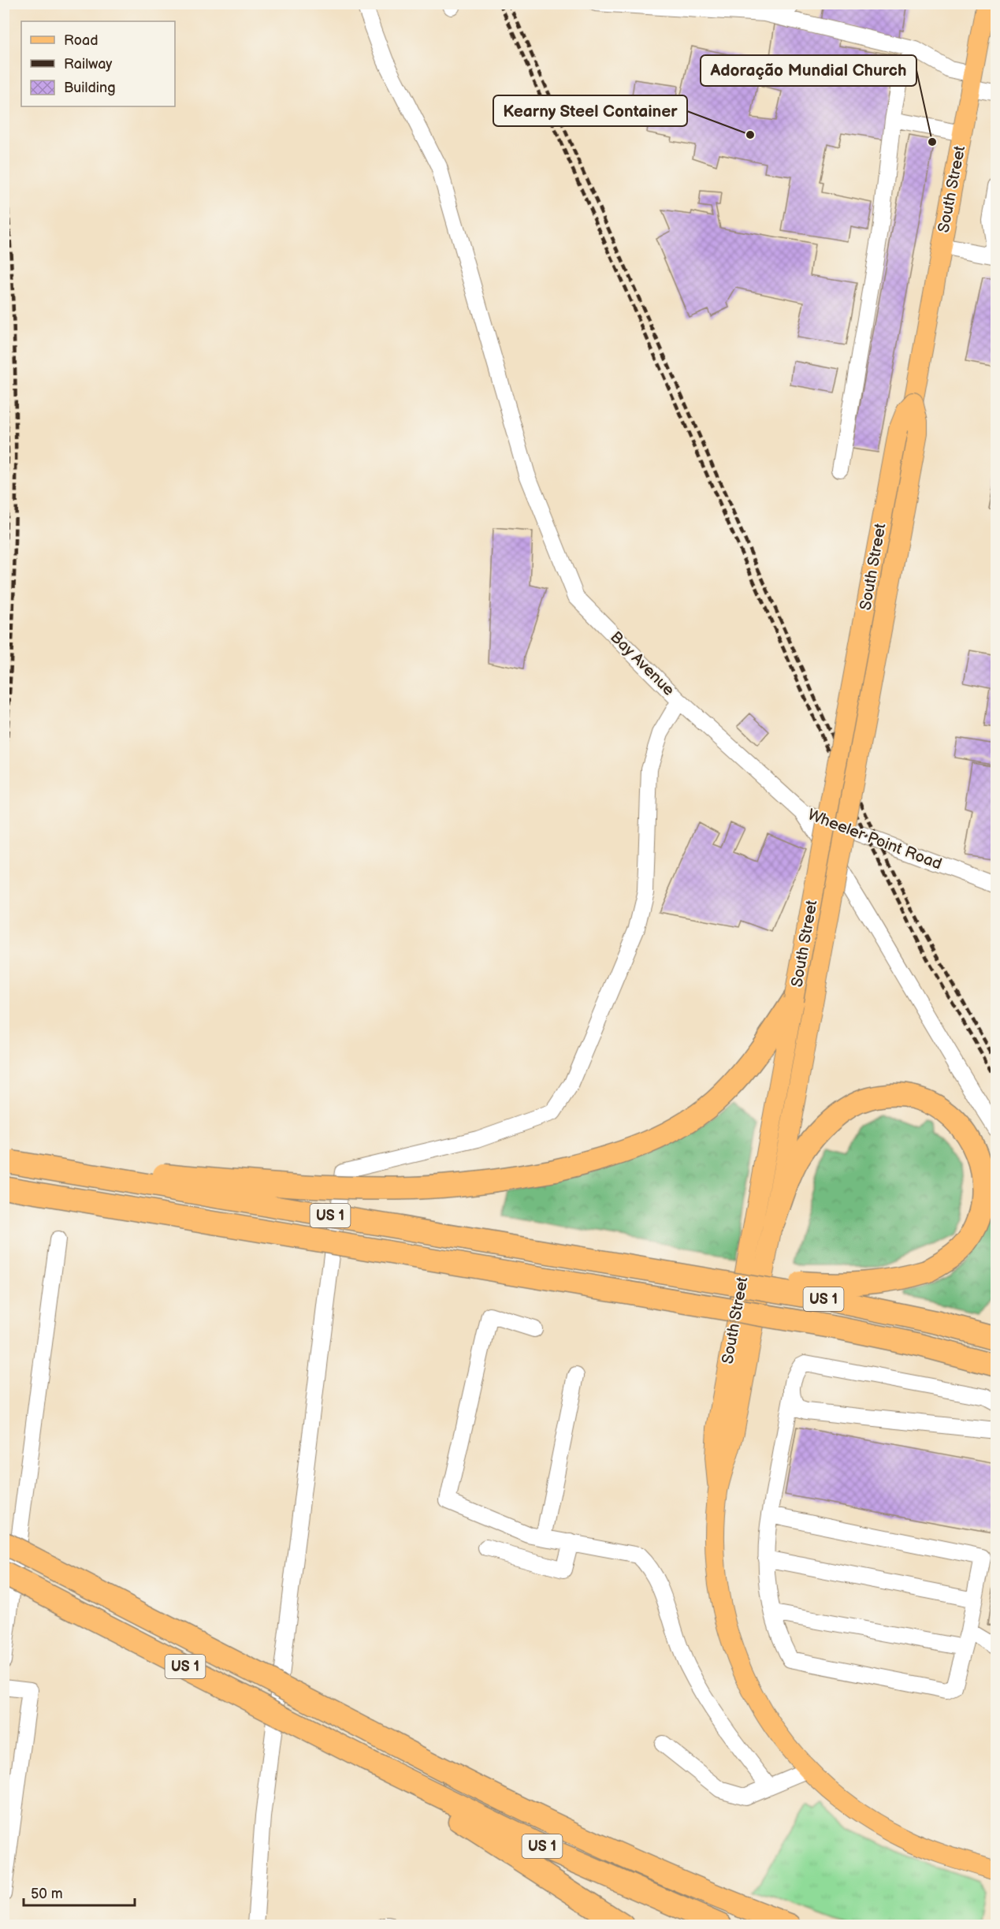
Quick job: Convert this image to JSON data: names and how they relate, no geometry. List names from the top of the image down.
{
  "streets": {
    "highway": ["US 1"],
    "main road": ["South Street"],
    "street": ["Bay Avenue", "Wheeler Point Road"]
  },
  "crossings": [
    ["Bay Avenue", "Wheeler Point Road"]
  ],
  "places": ["Kearny Steel Container", "Adoração Mundial Church"],
  "legend": ["Road", "Railway", "Building"],
  "scale_bar": "50 m"
}
